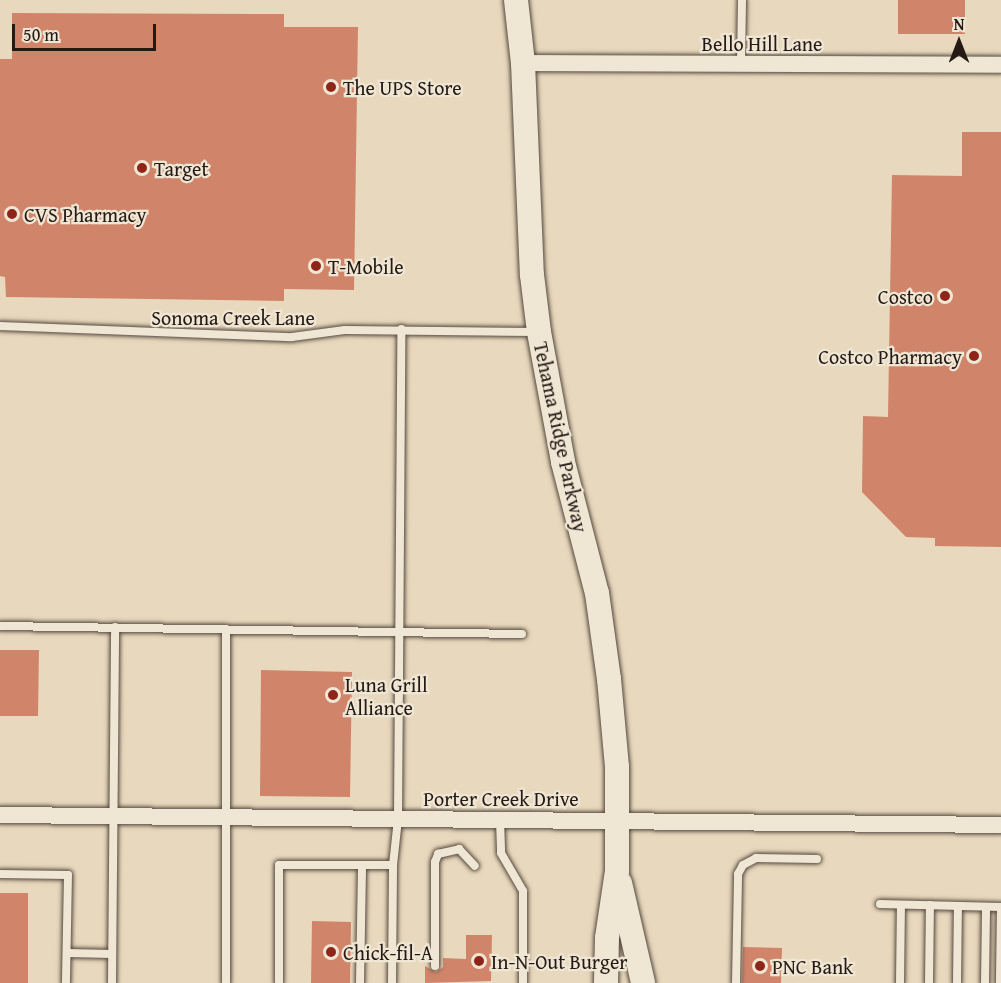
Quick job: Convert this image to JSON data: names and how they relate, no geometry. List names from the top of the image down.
{
  "streets": {
    "street": ["Bello Hill Lane", "Tehama Ridge Parkway", "Porter Creek Drive"],
    "lane": ["Sonoma Creek Lane"]
  },
  "crossings": [
    ["Bello Hill Lane", "Tehama Ridge Parkway"],
    ["Sonoma Creek Lane", "Tehama Ridge Parkway"],
    ["Tehama Ridge Parkway", "Porter Creek Drive"]
  ],
  "places": [
    "The UPS Store",
    "Target",
    "CVS Pharmacy",
    "T-Mobile",
    "Costco",
    "Costco Pharmacy",
    "Luna Grill Alliance",
    "Chick-fil-A",
    "In-N-Out Burger",
    "PNC Bank"
  ],
  "scale_bar": "50 m",
  "north": "top"
}
